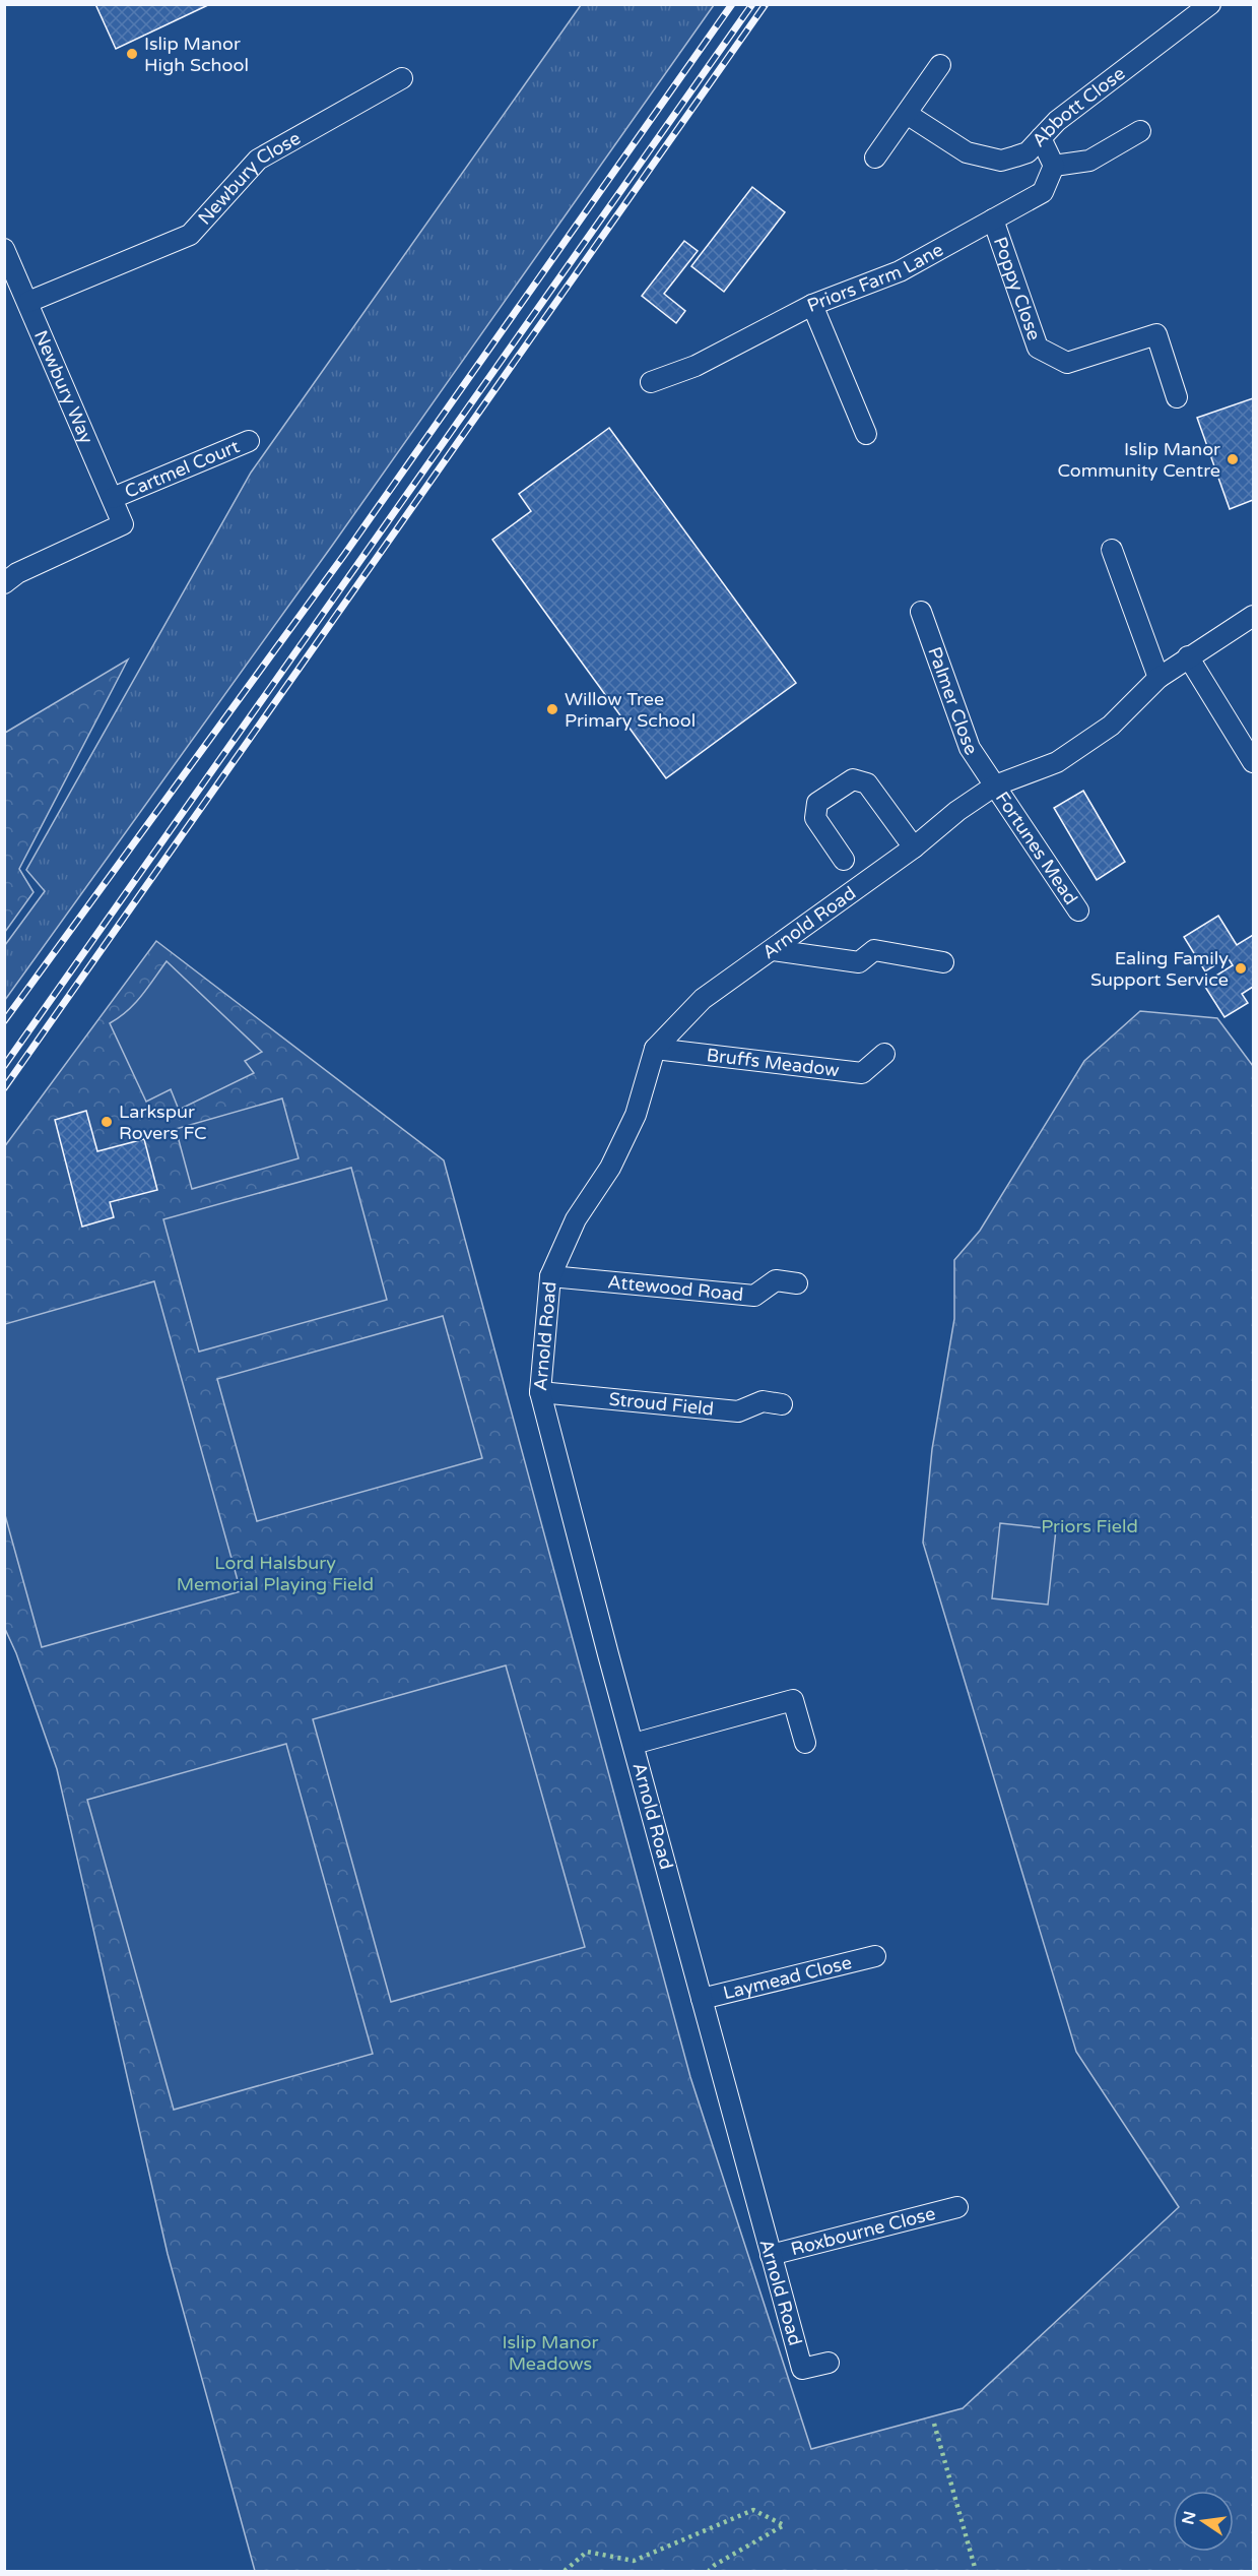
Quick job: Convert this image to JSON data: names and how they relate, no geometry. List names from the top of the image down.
{
  "streets": {
    "street": [
      "Abbott Close",
      "Newbury Close",
      "Priors Farm Lane",
      "Poppy Close",
      "Newbury Way",
      "Cartmel Court",
      "Palmer Close",
      "Fortunes Mead",
      "Arnold Road",
      "Bruffs Meadow",
      "Attewood Road",
      "Stroud Field",
      "Laymead Close",
      "Roxbourne Close"
    ]
  },
  "crossings": [
    ["Newbury Close", "Newbury Way"],
    ["Priors Farm Lane", "Poppy Close"],
    ["Newbury Way", "Cartmel Court"],
    ["Palmer Close", "Fortunes Mead"],
    ["Palmer Close", "Arnold Road"],
    ["Fortunes Mead", "Arnold Road"],
    ["Arnold Road", "Bruffs Meadow"],
    ["Arnold Road", "Attewood Road"],
    ["Arnold Road", "Stroud Field"],
    ["Arnold Road", "Laymead Close"],
    ["Arnold Road", "Roxbourne Close"]
  ],
  "parks": ["Priors Field", "Lord Halsbury Memorial Playing Field", "Islip Manor Meadows"],
  "places": [
    "Islip Manor High School",
    "Islip Manor Community Centre",
    "Willow Tree Primary School",
    "Ealing Family Support Service",
    "Larkspur Rovers FC"
  ],
  "north": "left"
}
